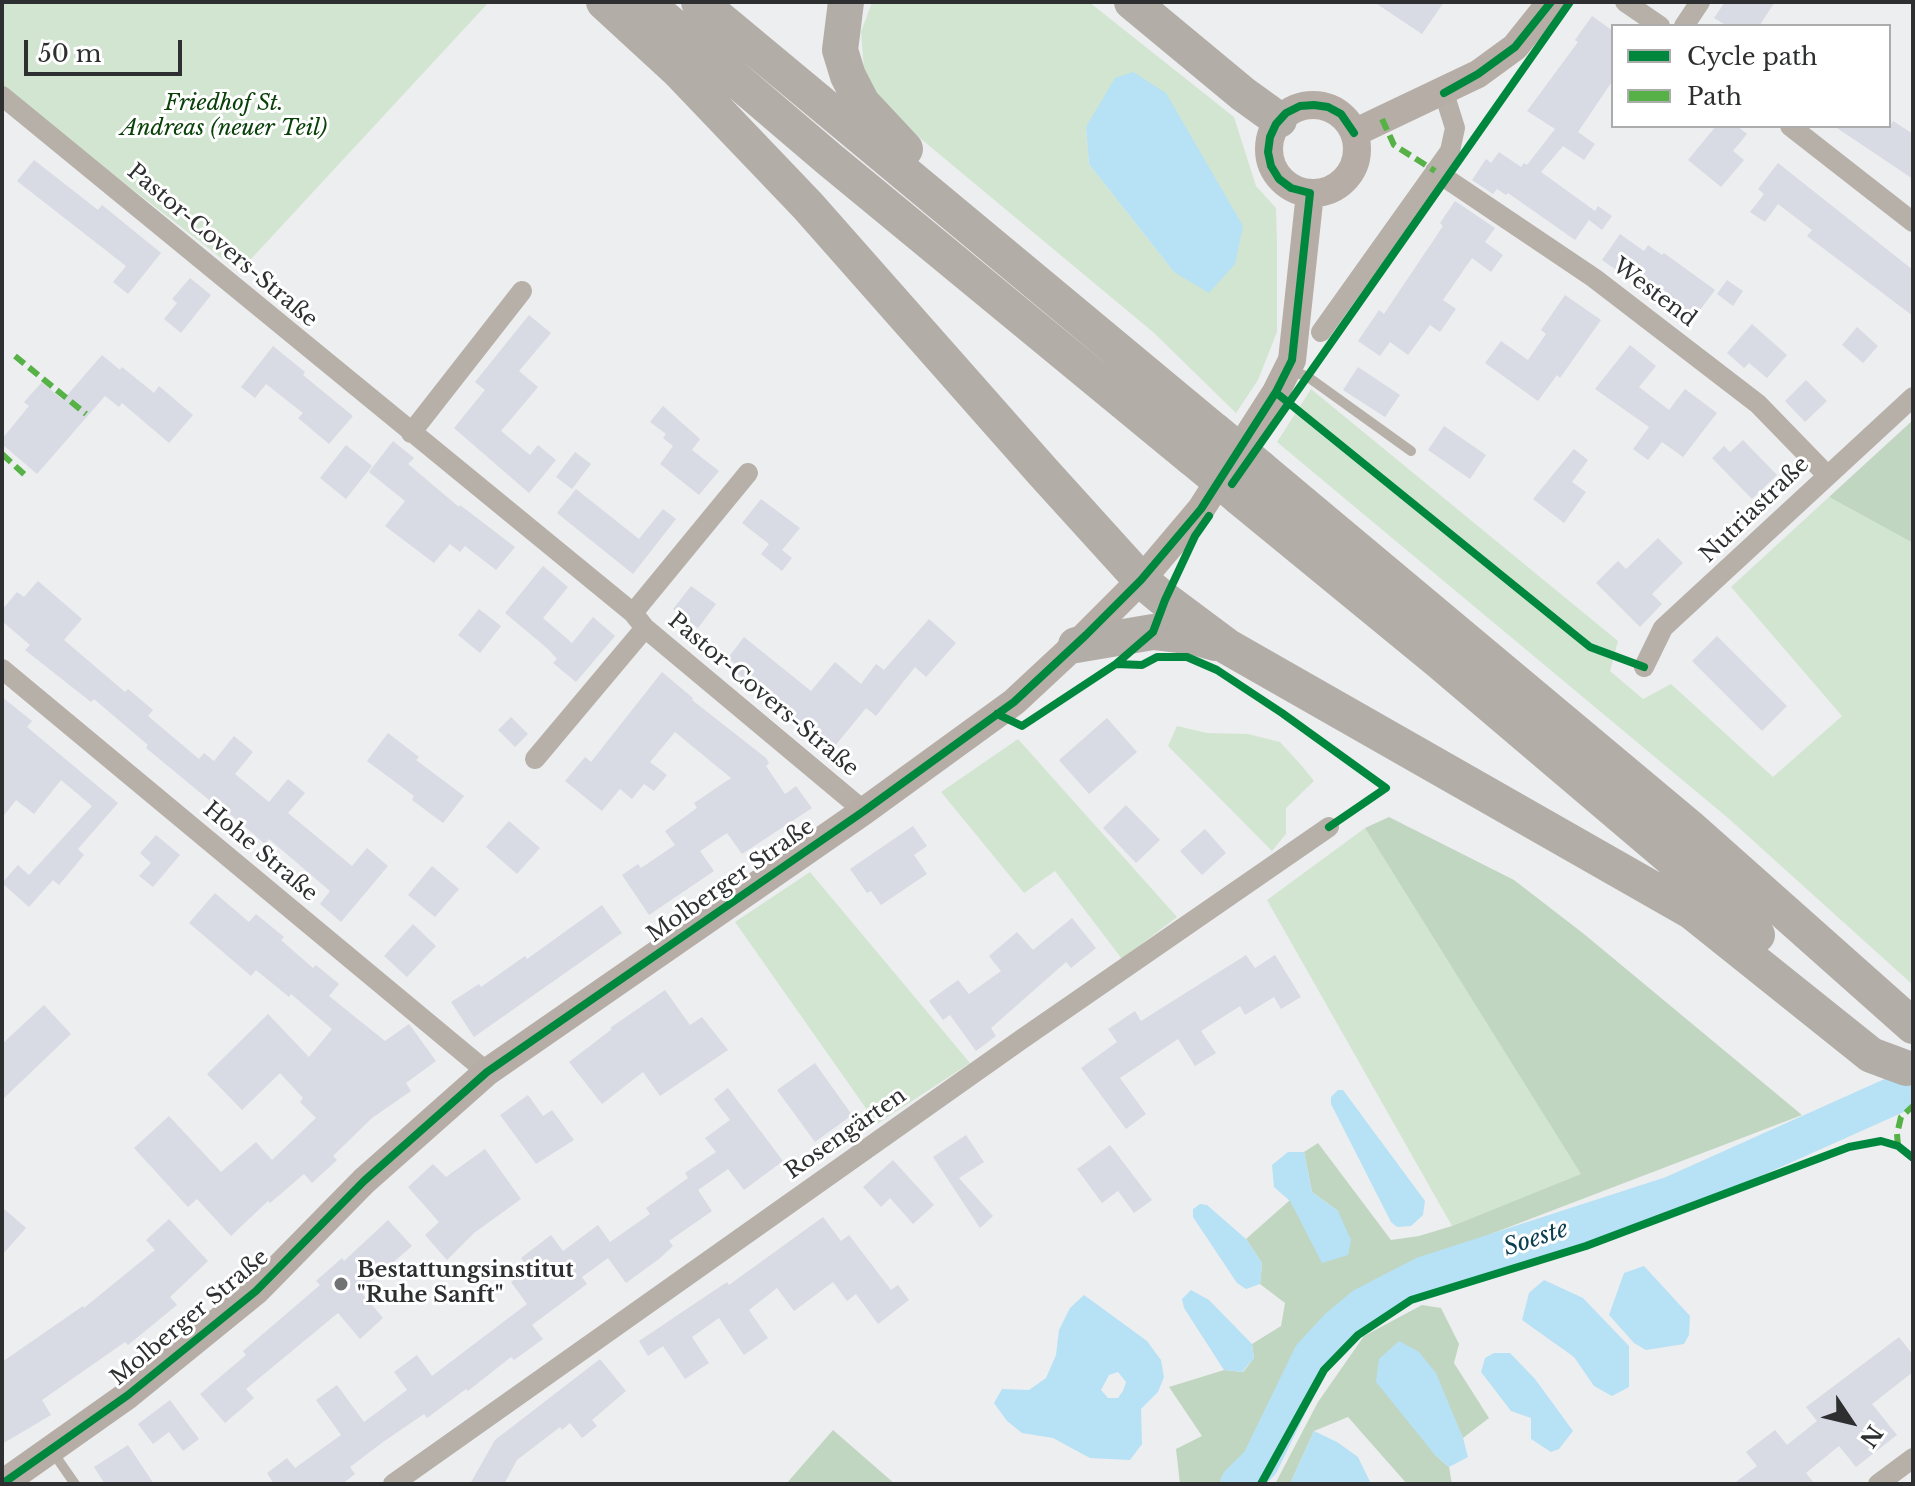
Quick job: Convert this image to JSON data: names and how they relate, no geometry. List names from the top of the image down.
{
  "streets": {
    "street": [
      "Pastor-Covers-Straße",
      "Westend",
      "Nutriastraße",
      "Hohe Straße",
      "Molberger Straße",
      "Rosengärten"
    ]
  },
  "crossings": [
    ["Pastor-Covers-Straße", "Molberger Straße"],
    ["Westend", "Nutriastraße"],
    ["Hohe Straße", "Molberger Straße"]
  ],
  "water": ["Soeste"],
  "parks": ["Friedhof St. Andreas (neuer Teil)"],
  "places": ["Bestattungsinstitut \"Ruhe Sanft\""],
  "legend": ["Cycle path", "Path"],
  "scale_bar": "50 m",
  "north": "bottom right"
}
